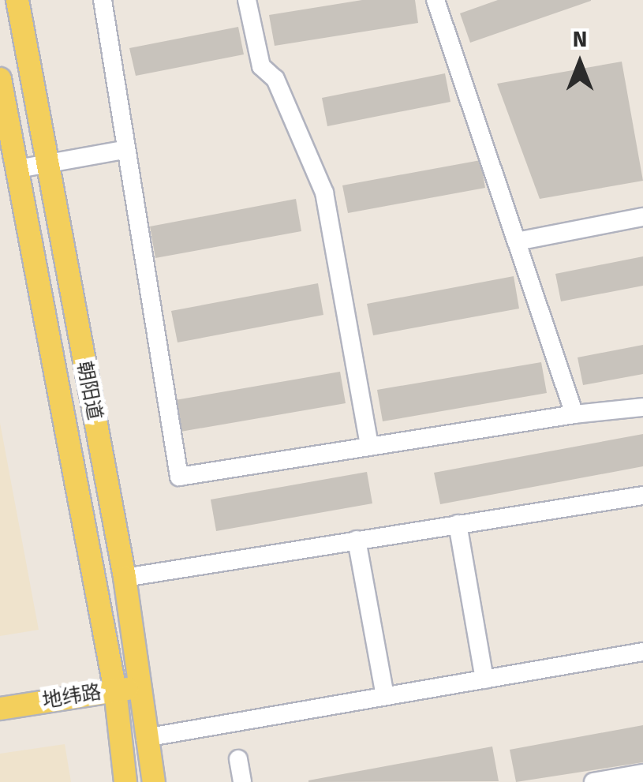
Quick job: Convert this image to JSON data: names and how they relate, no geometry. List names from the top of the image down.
{
  "streets": {
    "main road": ["朝阳道", "地纬路"]
  },
  "crossings": [
    ["朝阳道", "地纬路"]
  ],
  "north": "top"
}
